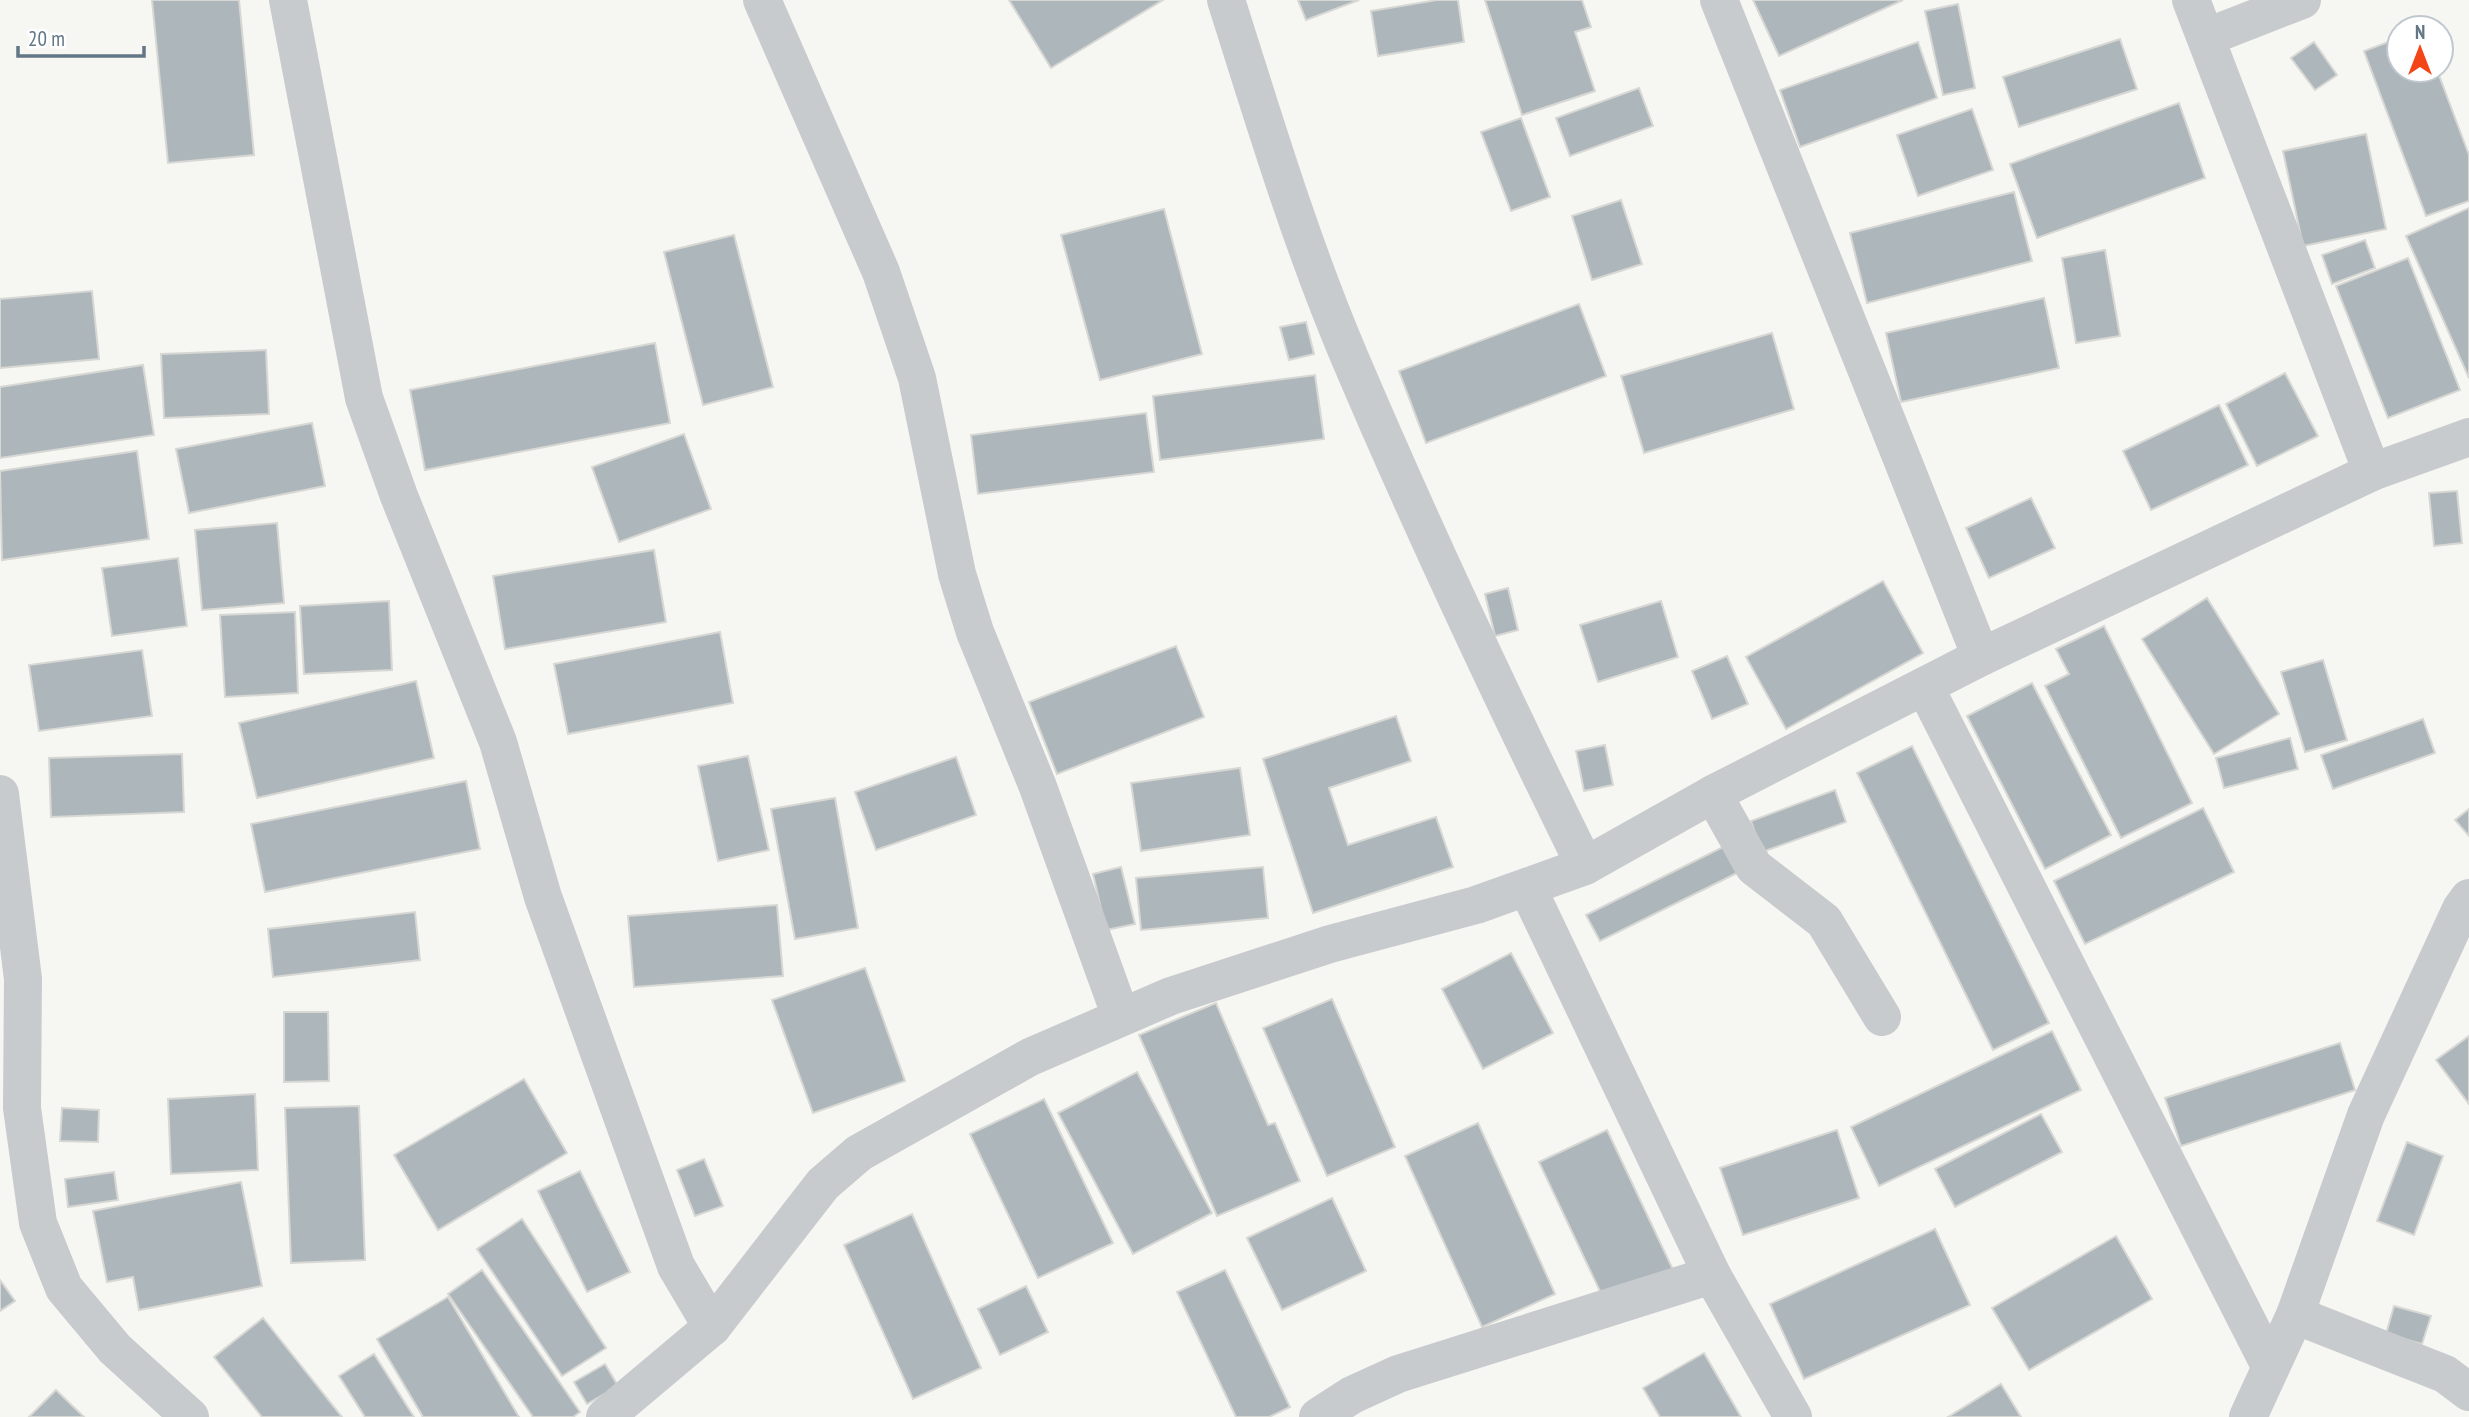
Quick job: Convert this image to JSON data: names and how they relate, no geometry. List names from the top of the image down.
{
  "scale_bar": "20 m",
  "north": "top"
}
